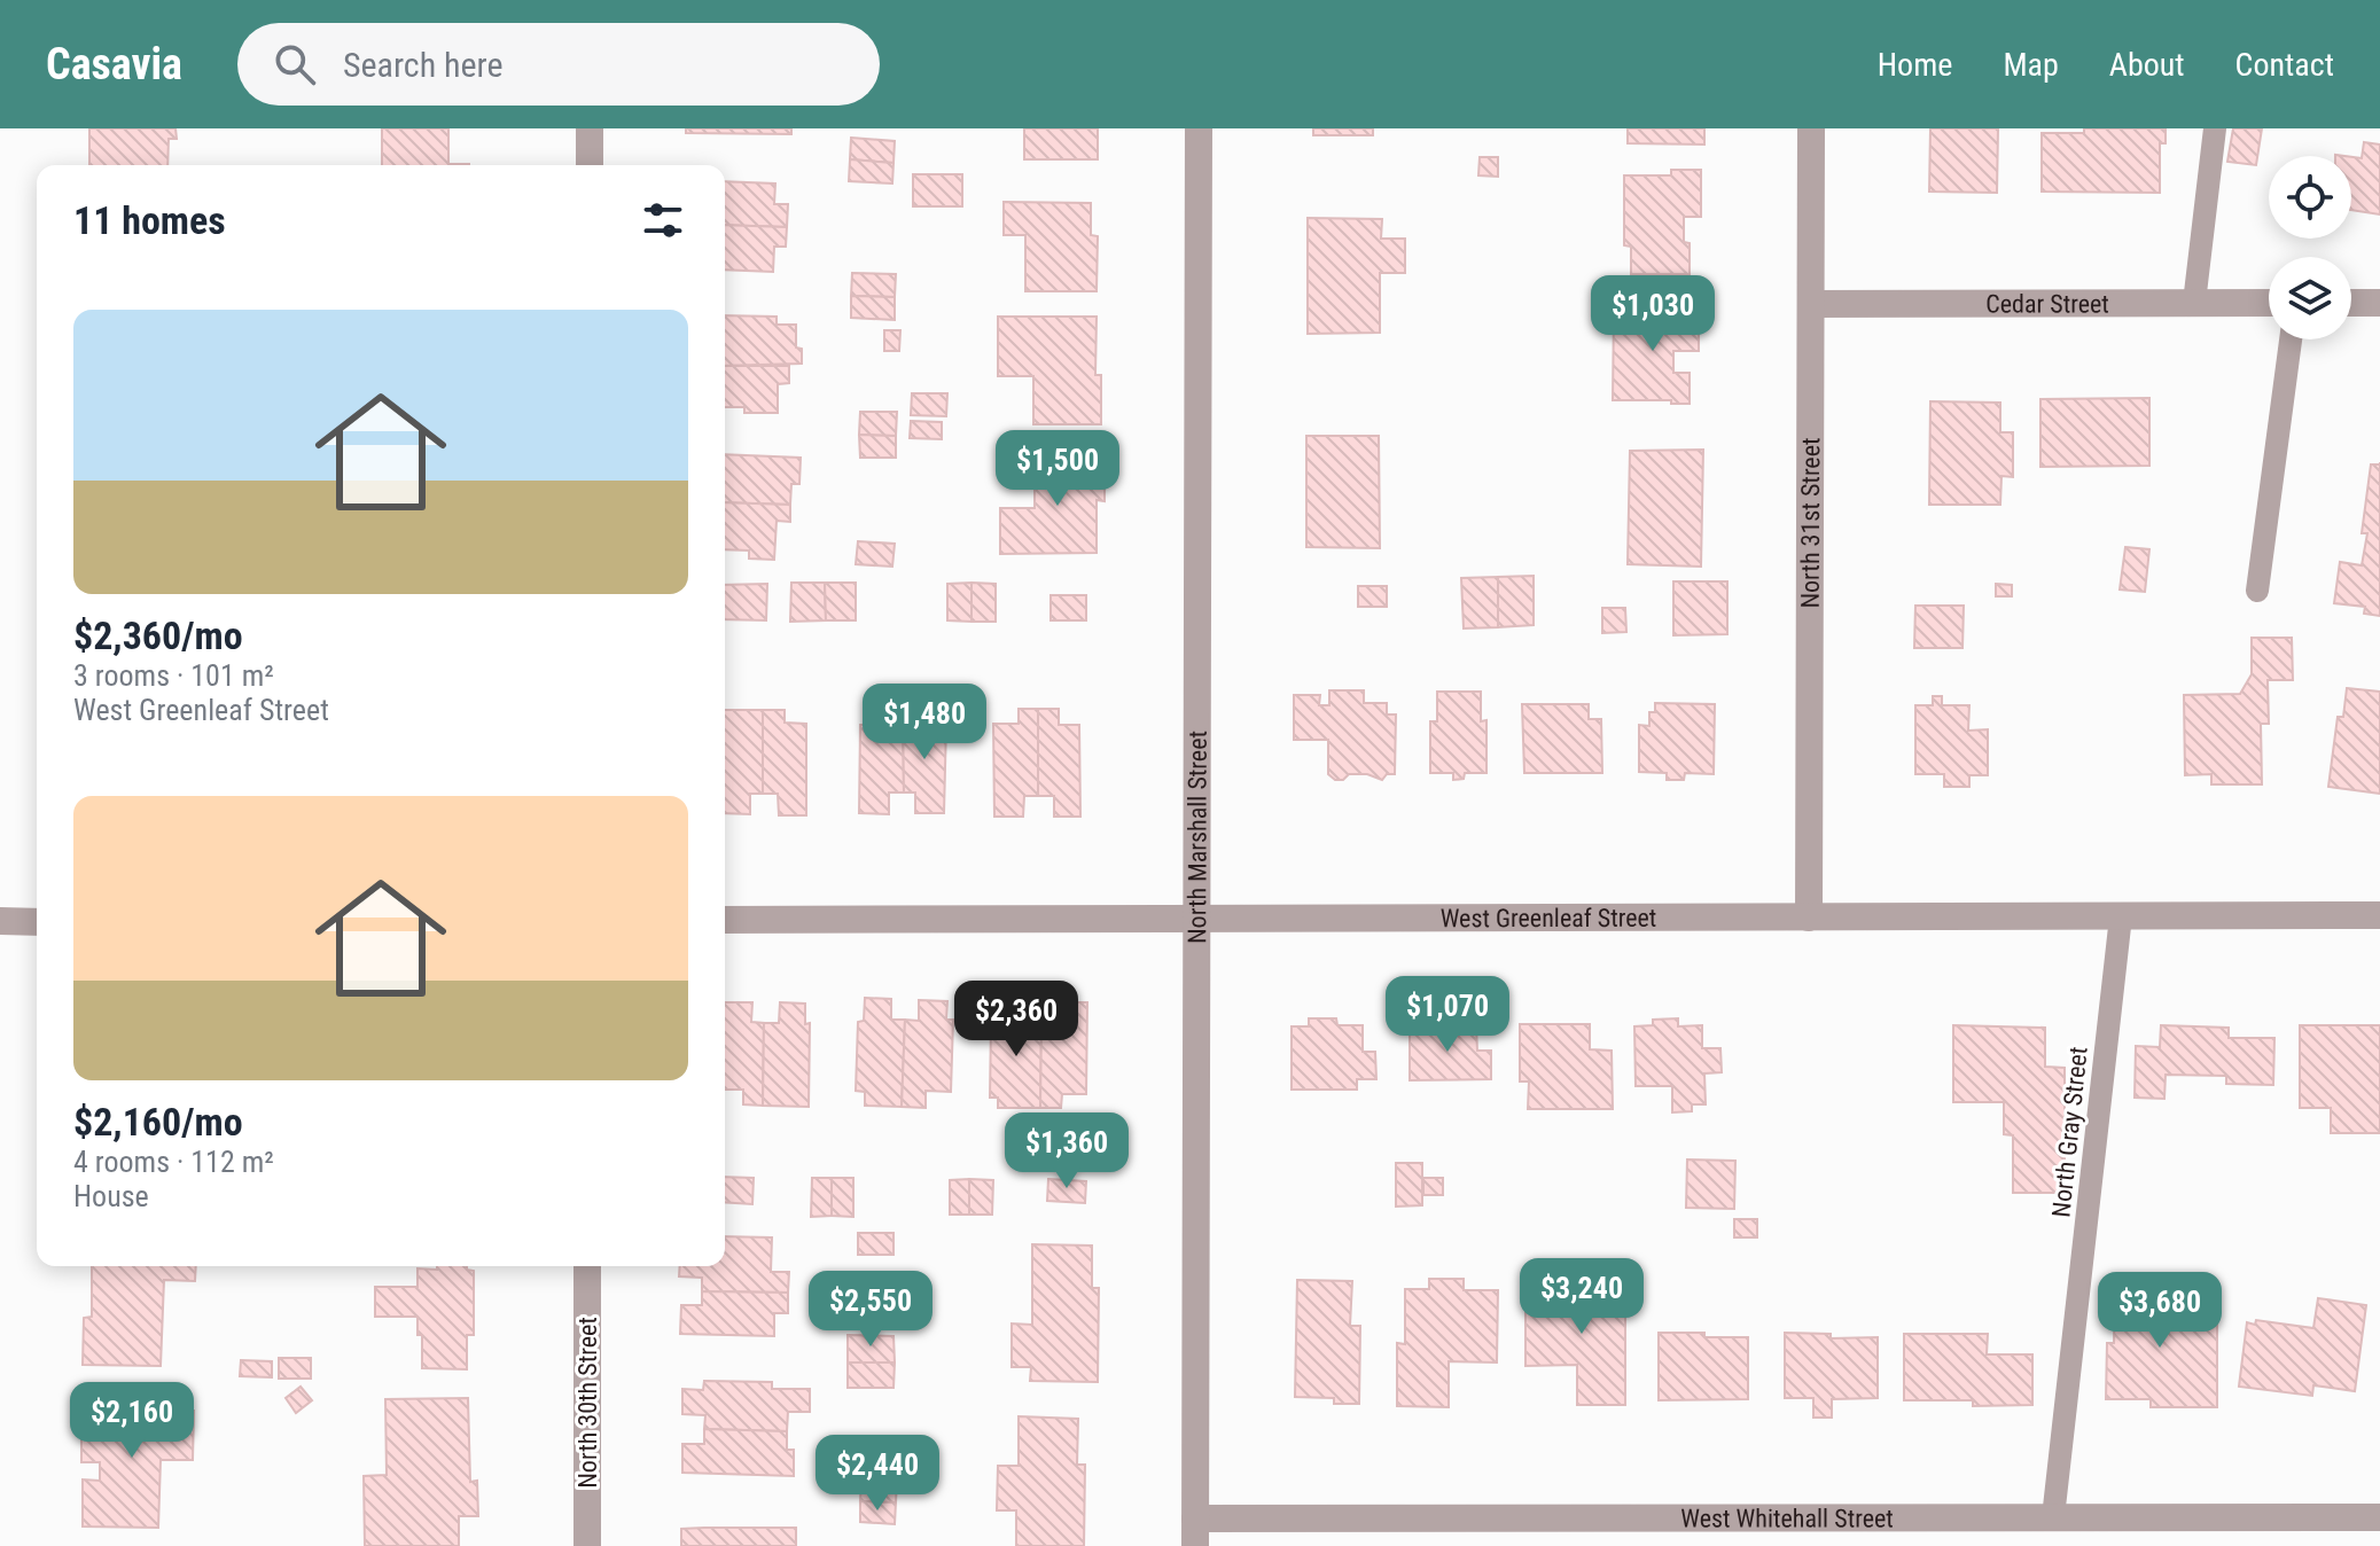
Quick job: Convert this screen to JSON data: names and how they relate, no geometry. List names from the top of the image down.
{
  "streets": {
    "street": [
      "Cedar Street",
      "North 31st Street",
      "North Marshall Street",
      "West Greenleaf Street",
      "North 30th Street",
      "West Whitehall Street"
    ],
    "lane": ["North Gray Street"]
  },
  "crossings": [
    ["Cedar Street", "North 31st Street"],
    ["North 31st Street", "West Greenleaf Street"],
    ["North Marshall Street", "West Greenleaf Street"],
    ["North Marshall Street", "West Whitehall Street"],
    ["West Greenleaf Street", "North Gray Street"],
    ["North Gray Street", "West Whitehall Street"]
  ],
  "page": {
    "header": "Casavia",
    "search": "Search here",
    "nav": [
      "Home",
      "Map",
      "About",
      "Contact"
    ],
    "heading": "11 homes",
    "price": [
      "$1,030",
      "$1,500",
      "$1,480",
      "$1,070",
      "$2,360",
      "$1,360",
      "$3,240",
      "$2,550",
      "$3,680",
      "$2,160",
      "$2,440"
    ],
    "list": [
      {
        "name": "$2,360/mo",
        "note": "3 rooms · 101 m² · West Greenleaf Street"
      },
      {
        "name": "$2,160/mo",
        "note": "4 rooms · 112 m² · House"
      }
    ]
  }
}
